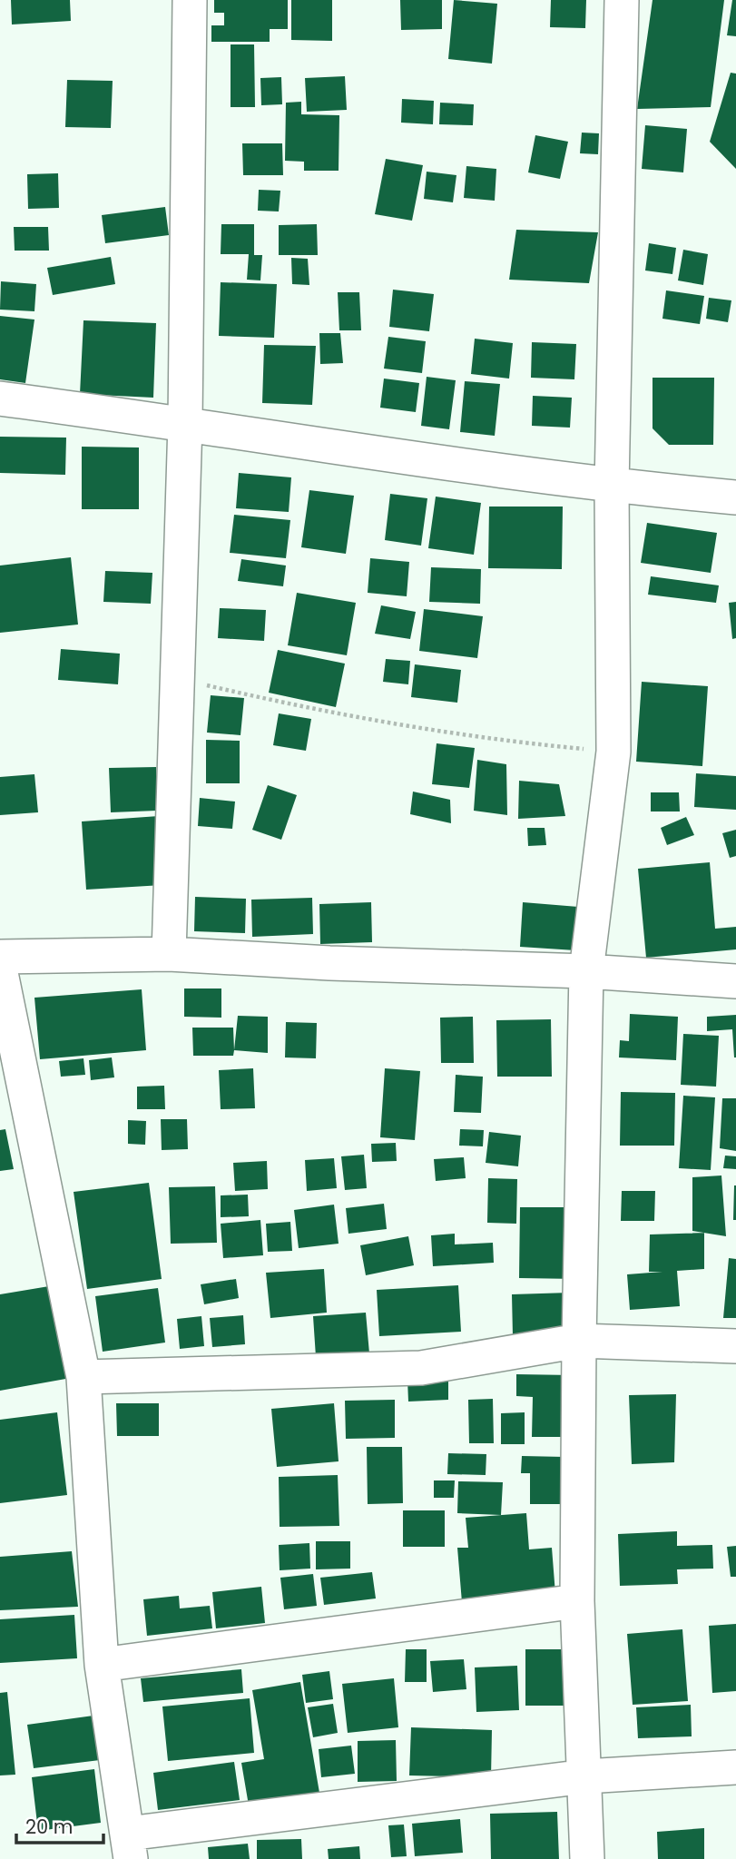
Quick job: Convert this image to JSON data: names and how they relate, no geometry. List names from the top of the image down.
{
  "scale_bar": "20 m"
}
